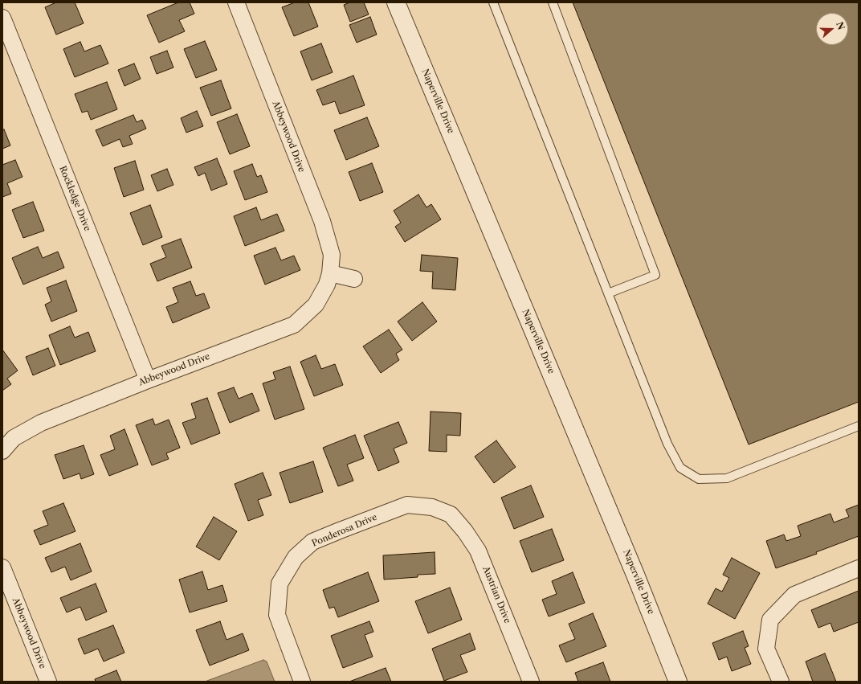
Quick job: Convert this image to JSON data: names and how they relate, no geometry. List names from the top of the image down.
{
  "streets": {
    "street": [
      "Naperville Drive",
      "Abbeywood Drive",
      "Rockledge Drive",
      "Ponderosa Drive",
      "Austrian Drive"
    ]
  },
  "crossings": [
    ["Abbeywood Drive", "Rockledge Drive"],
    ["Ponderosa Drive", "Austrian Drive"]
  ],
  "north": "right"
}
